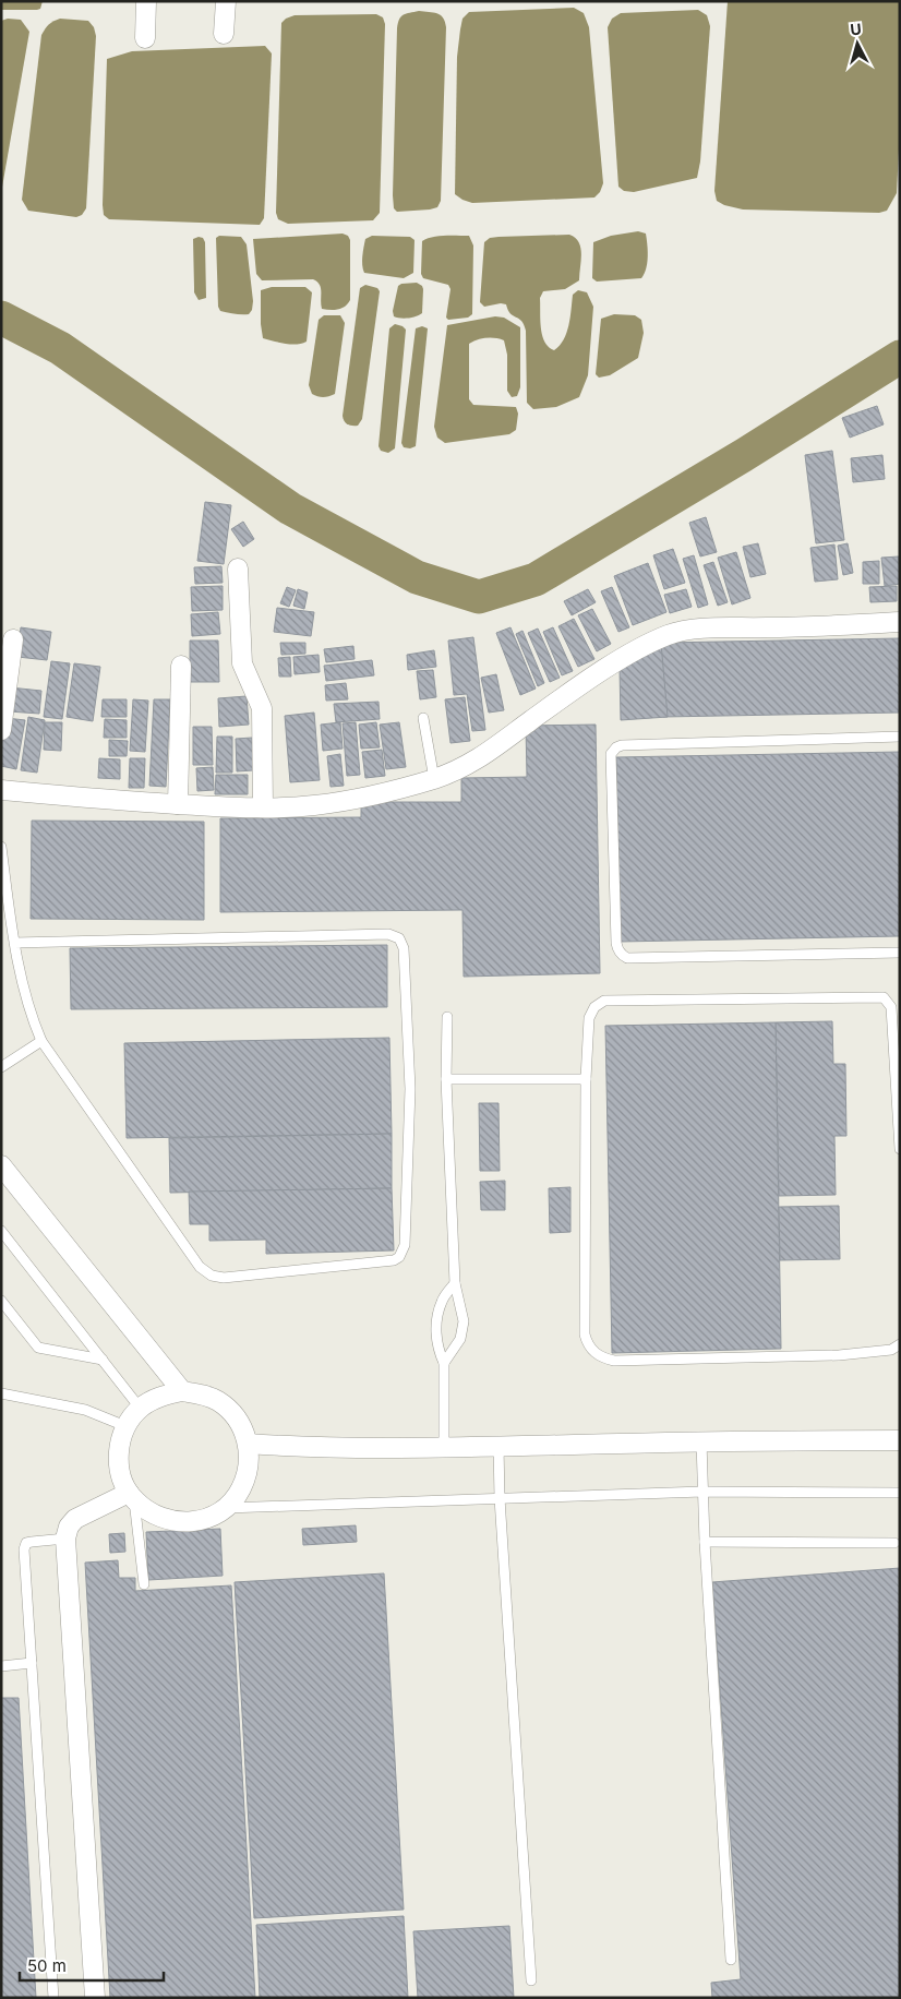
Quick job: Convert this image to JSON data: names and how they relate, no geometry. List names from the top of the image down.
{
  "scale_bar": "50 m",
  "north": "top"
}
